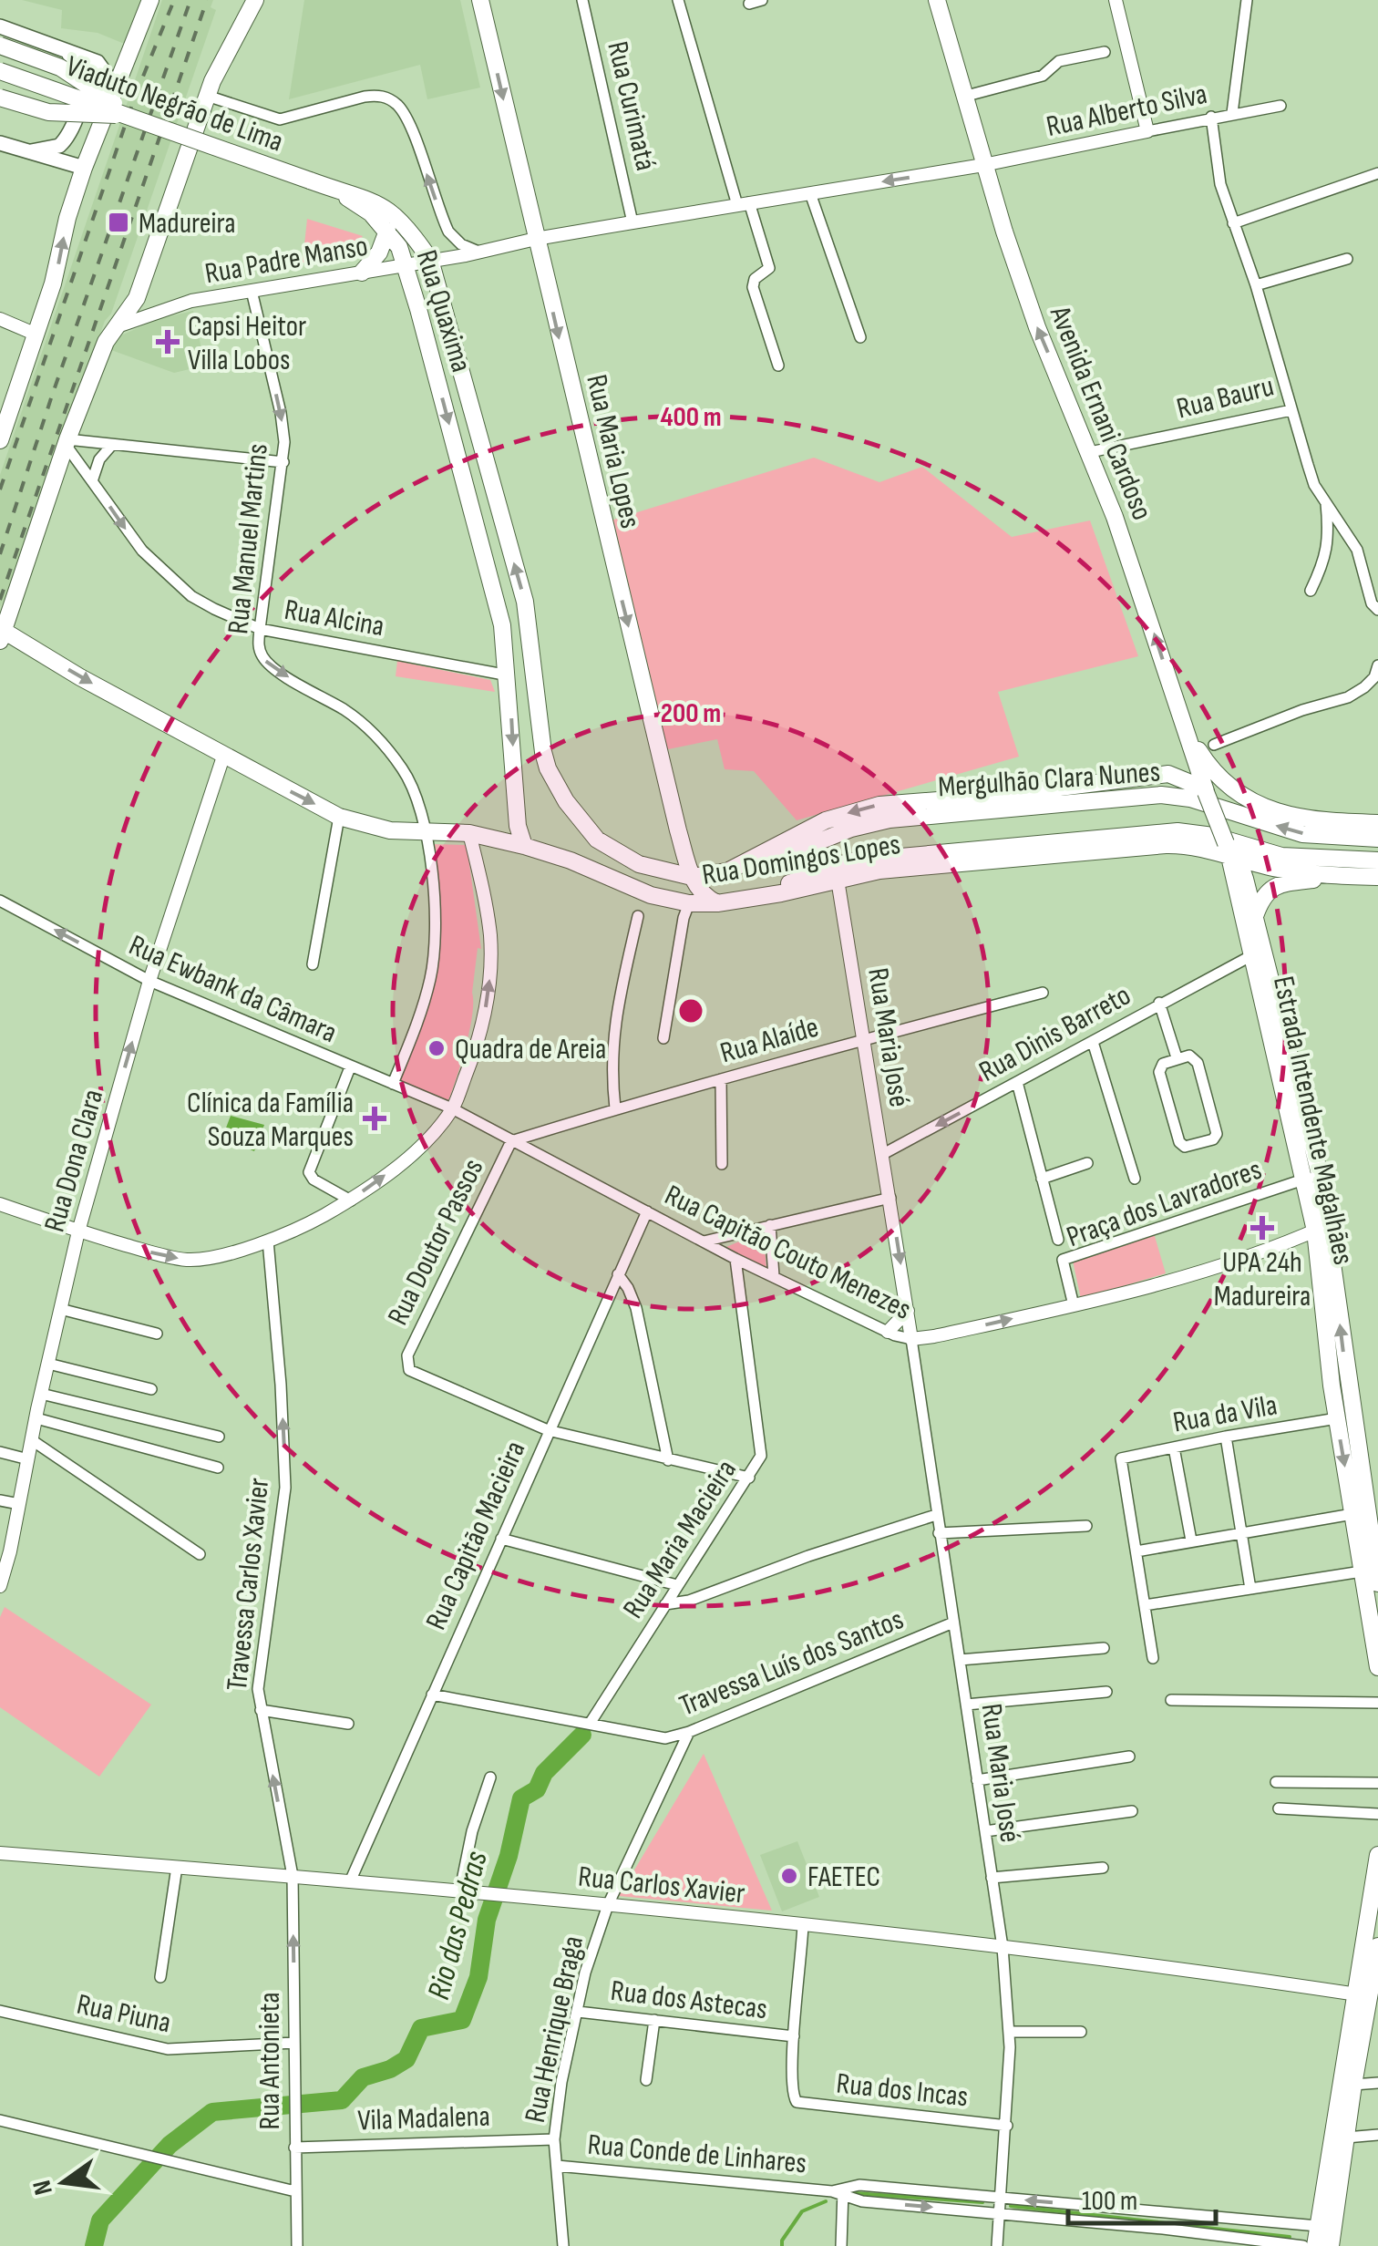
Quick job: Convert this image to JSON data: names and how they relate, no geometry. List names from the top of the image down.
{
  "streets": {
    "main road": [
      "Viaduto Negrão de Lima",
      "Rua Quaxima",
      "Avenida Ernani Cardoso",
      "Rua Maria Lopes",
      "Mergulhão Clara Nunes",
      "Rua Domingos Lopes",
      "Estrada Intendente Magalhães"
    ],
    "street": [
      "Rua Curimatá",
      "Rua Alberto Silva",
      "Rua Padre Manso",
      "Rua Bauru",
      "Rua Manuel Martins",
      "Rua Alcina",
      "Rua Ewbank da Câmara",
      "Rua Dinis Barreto",
      "Rua Maria José",
      "Rua Alaíde",
      "Rua Dona Clara",
      "Praça dos Lavradores",
      "Rua Doutor Passos",
      "Rua Capitão Couto Menezes",
      "Rua da Vila",
      "Rua Capitão Macieira",
      "Rua Maria Macieira",
      "Travessa Carlos Xavier",
      "Travessa Luís dos Santos",
      "Rua Carlos Xavier",
      "Rua dos Astecas",
      "Rua Piuna",
      "Rua Henrique Braga",
      "Rua Antonieta",
      "Rua dos Incas",
      "Vila Madalena",
      "Rua Conde de Linhares"
    ]
  },
  "crossings": [
    ["Viaduto Negrão de Lima", "Rua Quaxima"],
    ["Rua Curimatá", "Rua Padre Manso"],
    ["Rua Alberto Silva", "Rua Padre Manso"],
    ["Rua Alberto Silva", "Rua Bauru"],
    ["Rua Alberto Silva", "Avenida Ernani Cardoso"],
    ["Rua Padre Manso", "Rua Quaxima"],
    ["Rua Padre Manso", "Avenida Ernani Cardoso"],
    ["Rua Padre Manso", "Rua Maria Lopes"],
    ["Rua Padre Manso", "Rua Manuel Martins"],
    ["Rua Quaxima", "Rua Alcina"],
    ["Rua Quaxima", "Rua Domingos Lopes"],
    ["Rua Bauru", "Avenida Ernani Cardoso"],
    ["Avenida Ernani Cardoso", "Rua Domingos Lopes"],
    ["Avenida Ernani Cardoso", "Estrada Intendente Magalhães"],
    ["Rua Maria Lopes", "Rua Domingos Lopes"],
    ["Rua Manuel Martins", "Rua Alcina"],
    ["Rua Manuel Martins", "Rua Domingos Lopes"],
    ["Rua Manuel Martins", "Rua Ewbank da Câmara"],
    ["Mergulhão Clara Nunes", "Rua Domingos Lopes"],
    ["Rua Domingos Lopes", "Rua Maria José"],
    ["Rua Domingos Lopes", "Estrada Intendente Magalhães"],
    ["Rua Domingos Lopes", "Rua Dona Clara"],
    ["Rua Ewbank da Câmara", "Rua Dona Clara"],
    ["Rua Ewbank da Câmara", "Rua Capitão Couto Menezes"],
    ["Rua Dinis Barreto", "Rua Maria José"],
    ["Rua Dinis Barreto", "Estrada Intendente Magalhães"],
    ["Rua Dinis Barreto", "Praça dos Lavradores"],
    ["Rua Maria José", "Rua Alaíde"],
    ["Rua Maria José", "Rua Capitão Couto Menezes"],
    ["Rua Maria José", "Travessa Luís dos Santos"],
    ["Rua Maria José", "Rua Carlos Xavier"],
    ["Rua Maria José", "Rua dos Incas"],
    ["Rua Maria José", "Rua Conde de Linhares"],
    ["Rua Alaíde", "Rua Doutor Passos"],
    ["Rua Alaíde", "Rua Capitão Couto Menezes"],
    ["Estrada Intendente Magalhães", "Praça dos Lavradores"],
    ["Estrada Intendente Magalhães", "Rua Capitão Couto Menezes"],
    ["Estrada Intendente Magalhães", "Rua da Vila"],
    ["Praça dos Lavradores", "Rua Capitão Couto Menezes"],
    ["Rua Doutor Passos", "Rua Capitão Couto Menezes"],
    ["Rua Doutor Passos", "Rua Capitão Macieira"],
    ["Rua Capitão Couto Menezes", "Rua Capitão Macieira"],
    ["Rua Capitão Couto Menezes", "Rua Maria Macieira"],
    ["Rua Capitão Macieira", "Travessa Luís dos Santos"],
    ["Rua Capitão Macieira", "Rua Carlos Xavier"],
    ["Rua Maria Macieira", "Travessa Luís dos Santos"],
    ["Travessa Carlos Xavier", "Rua Carlos Xavier"],
    ["Travessa Carlos Xavier", "Rua Antonieta"],
    ["Travessa Luís dos Santos", "Rua Henrique Braga"],
    ["Rua Carlos Xavier", "Rua Henrique Braga"],
    ["Rua Carlos Xavier", "Rua Antonieta"],
    ["Rua dos Astecas", "Rua Henrique Braga"],
    ["Rua dos Astecas", "Rua dos Incas"],
    ["Rua Piuna", "Rua Antonieta"],
    ["Rua Henrique Braga", "Vila Madalena"],
    ["Rua Henrique Braga", "Rua Conde de Linhares"],
    ["Rua Antonieta", "Vila Madalena"]
  ],
  "one_way": [
    "Avenida Ernani Cardoso",
    "Rua Maria Lopes",
    "Rua Manuel Martins",
    "Rua Alcina",
    "Rua Dinis Barreto",
    "Travessa Carlos Xavier",
    "Rua Antonieta"
  ],
  "water": ["Rio das Pedras"],
  "places": {
    "transit": ["Madureira"],
    "health": ["Capsi Heitor Villa Lobos", "Clínica da Família Souza Marques", "UPA 24h Madureira"],
    "other": ["Quadra de Areia", "FAETEC"]
  },
  "scale_bar": "100 m",
  "north": "left",
  "rings": ["400 m", "200 m"]
}
